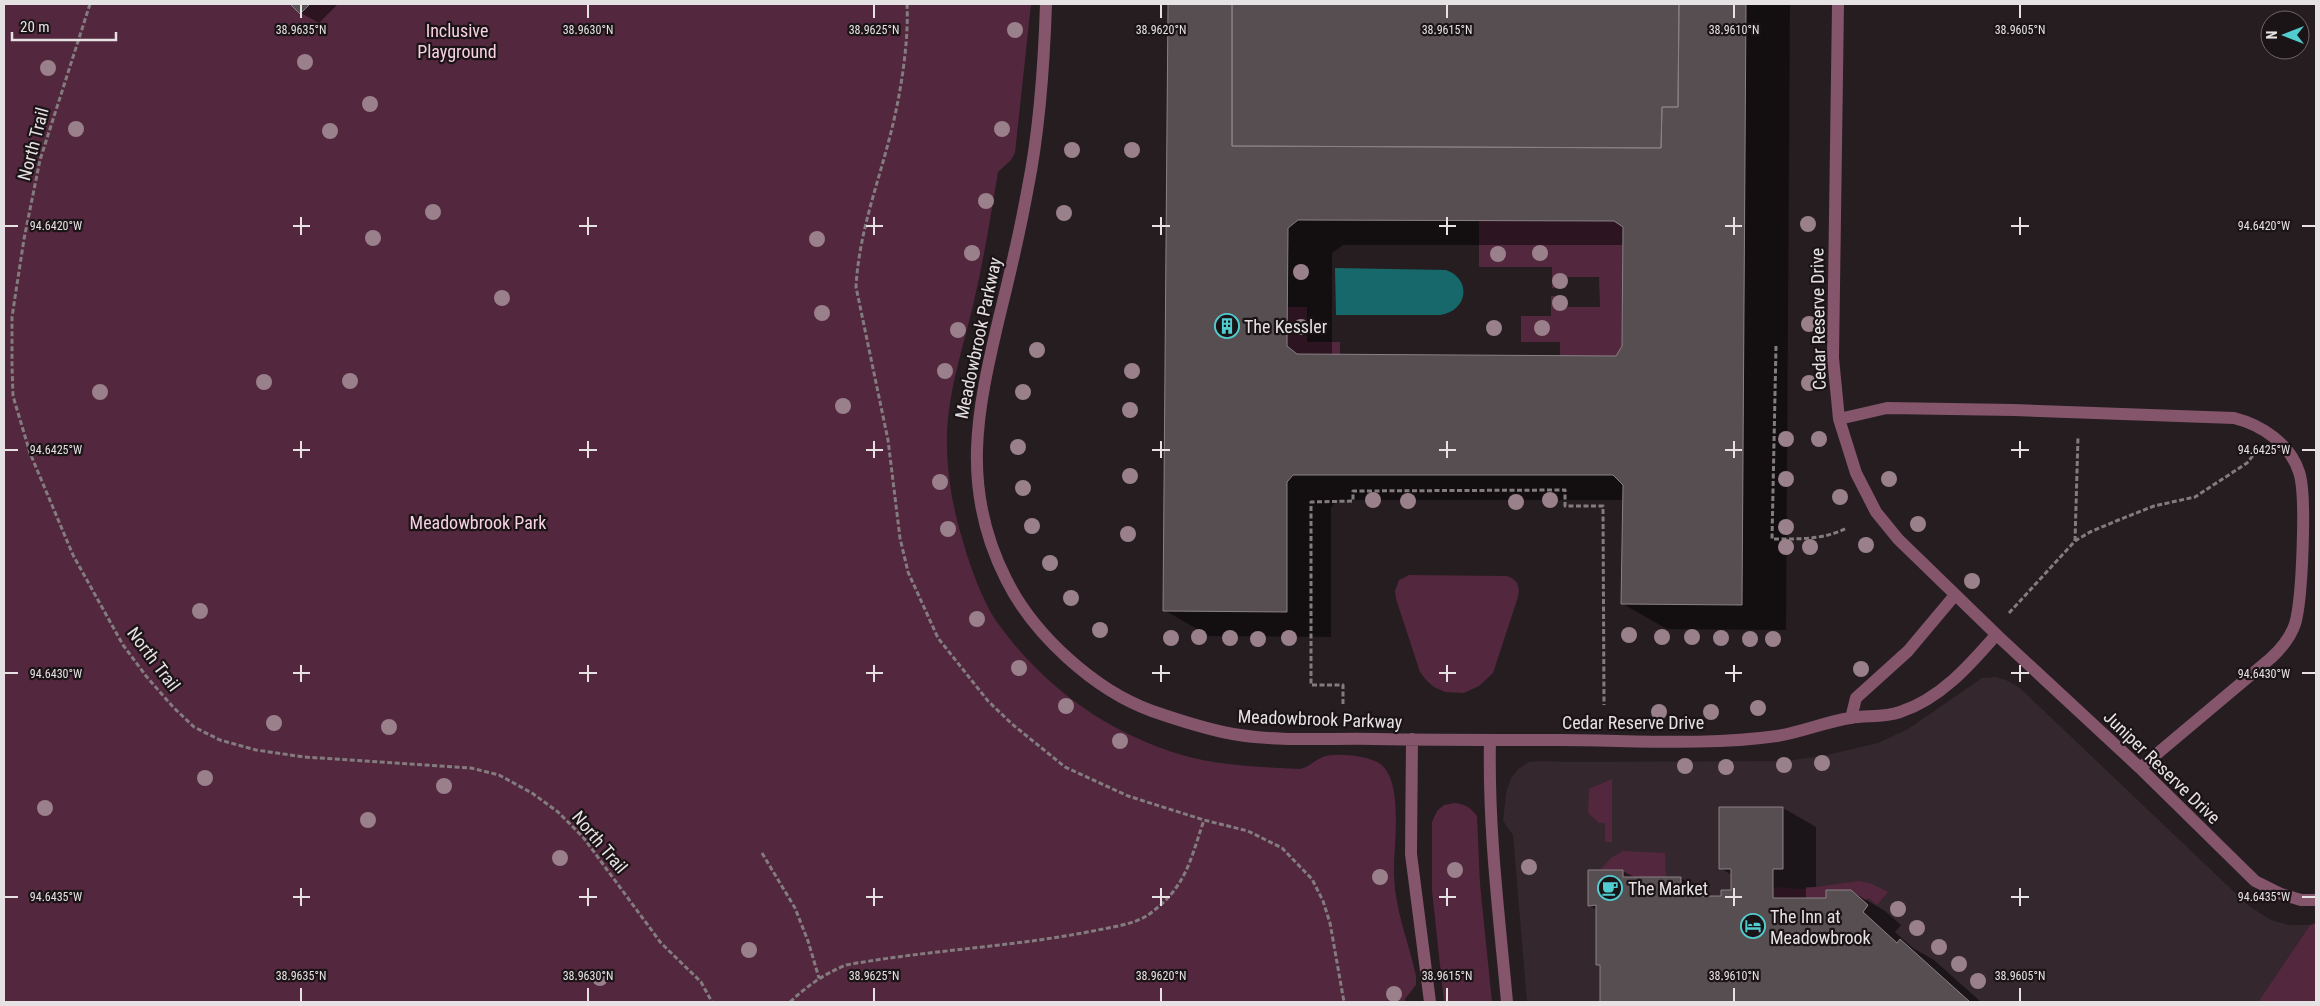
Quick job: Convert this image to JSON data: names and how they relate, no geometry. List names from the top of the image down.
{
  "streets": {
    "street": ["Cedar Reserve Drive", "Meadowbrook Parkway", "Juniper Reserve Drive"],
    "path": ["North Trail"]
  },
  "crossings": [
    ["Cedar Reserve Drive", "Meadowbrook Parkway"],
    ["Cedar Reserve Drive", "Juniper Reserve Drive"]
  ],
  "parks": ["Inclusive Playground", "Meadowbrook Park"],
  "places": {
    "building": ["The Kessler"],
    "cafe": ["The Market"],
    "hotel": ["The Inn at Meadowbrook"]
  },
  "scale_bar": "20 m",
  "north": "left",
  "coordinates": [
    "38.9635°N",
    "38.9630°N",
    "38.9625°N",
    "38.9620°N",
    "38.9615°N",
    "38.9610°N",
    "38.9605°N",
    "94.6420°W",
    "94.6425°W",
    "94.6430°W",
    "94.6435°W"
  ]
}
